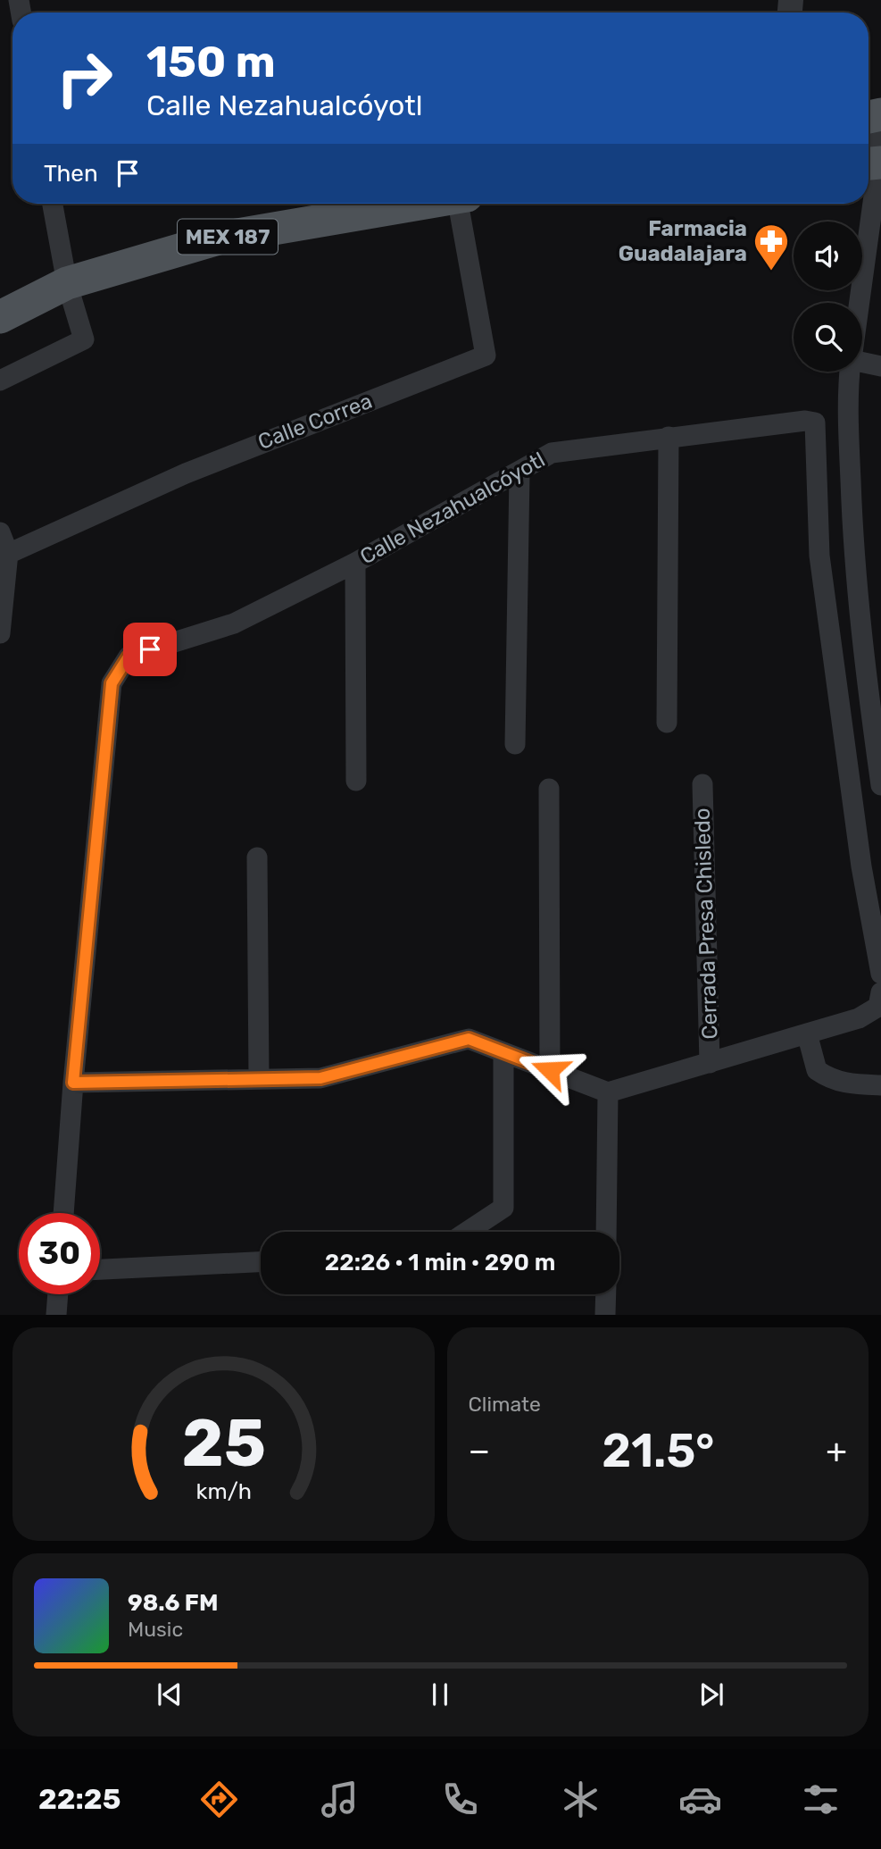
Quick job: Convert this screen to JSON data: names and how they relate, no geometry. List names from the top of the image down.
{
  "streets": {
    "main road": ["MEX 187"],
    "street": ["Calle Correa", "Calle Nezahualcóyotl", "Cerrada Presa Chisledo"]
  },
  "places": {
    "pharmacy": ["Farmacia Guadalajara"]
  },
  "page": {
    "turn": ["150 m", "Calle Nezahualcóyotl"],
    "then": "Then",
    "limit": "30",
    "trip": "22:26 · 1 min · 290 m",
    "tile": "Climate",
    "heat": ["−", "21.5°", "+"],
    "song": ["98.6 FM", "Music"],
    "tabs": "22:25",
    "gauge": ["25", "km/h"]
  }
}
